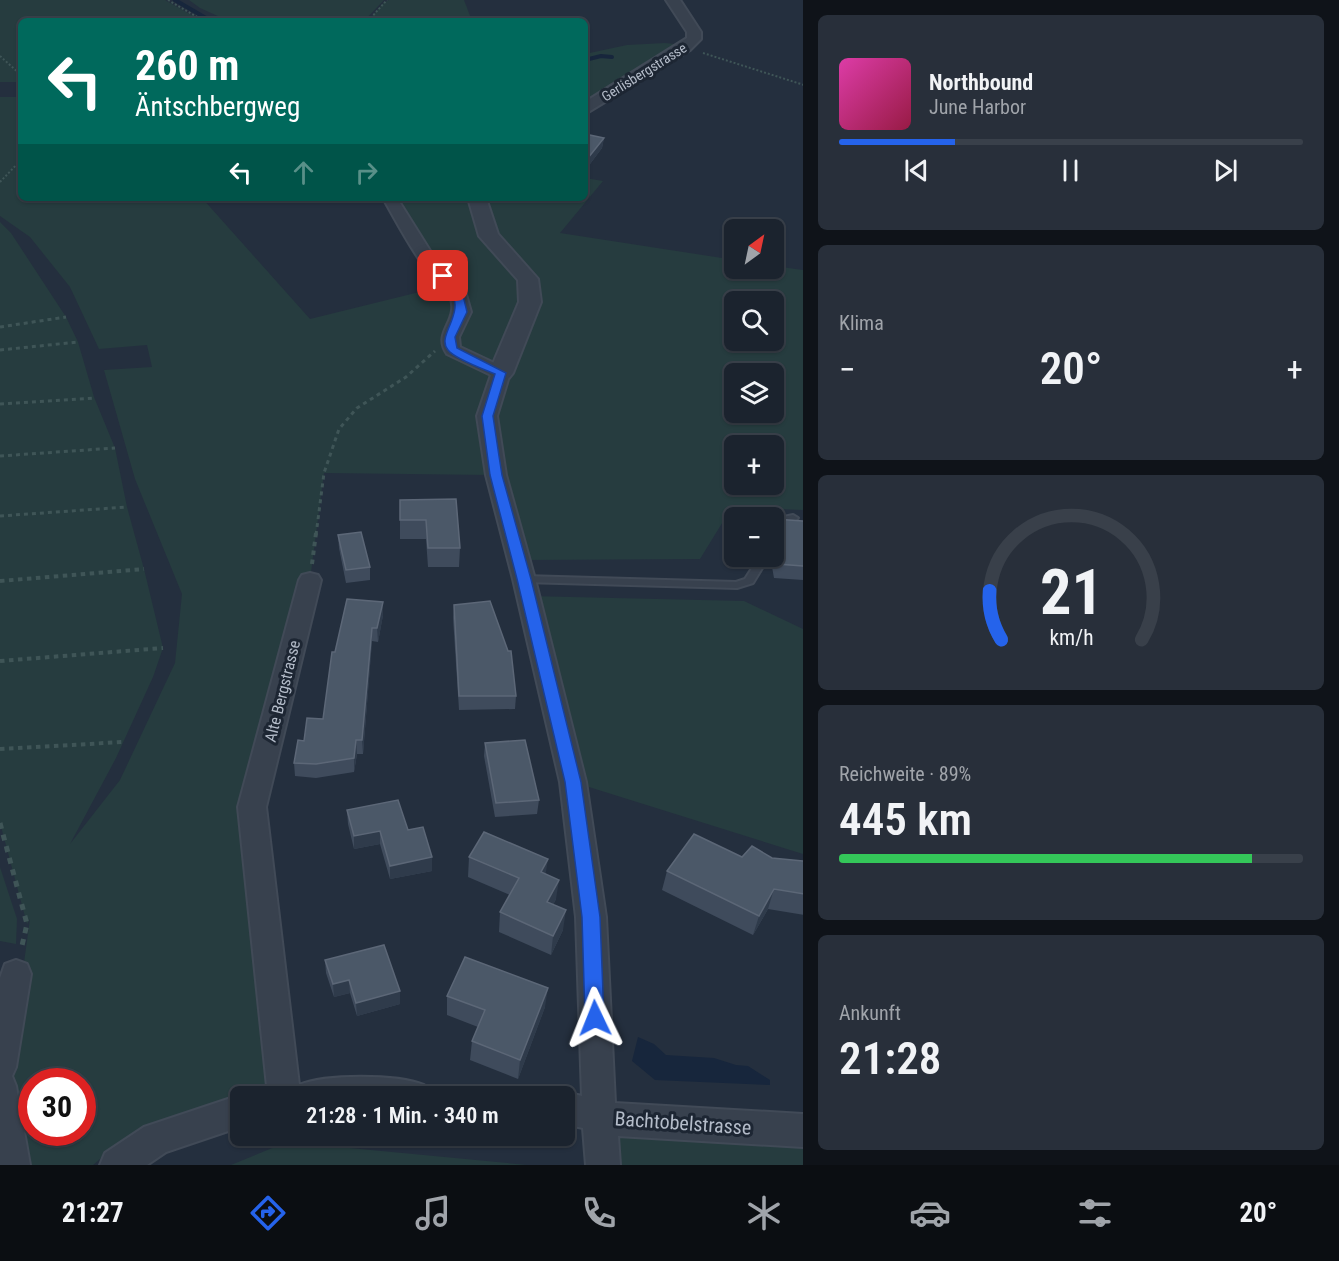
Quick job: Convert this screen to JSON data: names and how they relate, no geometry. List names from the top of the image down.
{
  "streets": {
    "street": ["Gerlisbergstrasse", "Alte Bergstrasse", "Bachtobelstrasse"]
  },
  "north": "top right",
  "page": {
    "turn": ["260 m", "Äntschbergweg"],
    "song": ["Northbound", "June Harbor"],
    "map_buttons": ["+", "−"],
    "tile": [
      "Klima",
      ["Reichweite · 89%", "445 km"],
      ["Ankunft", "21:28"]
    ],
    "heat": ["−", "20°", "+"],
    "limit": "30",
    "trip": "21:28 · 1 Min. · 340 m",
    "tabs": ["21:27", "20°"],
    "gauge": ["21", "km/h"]
  }
}
